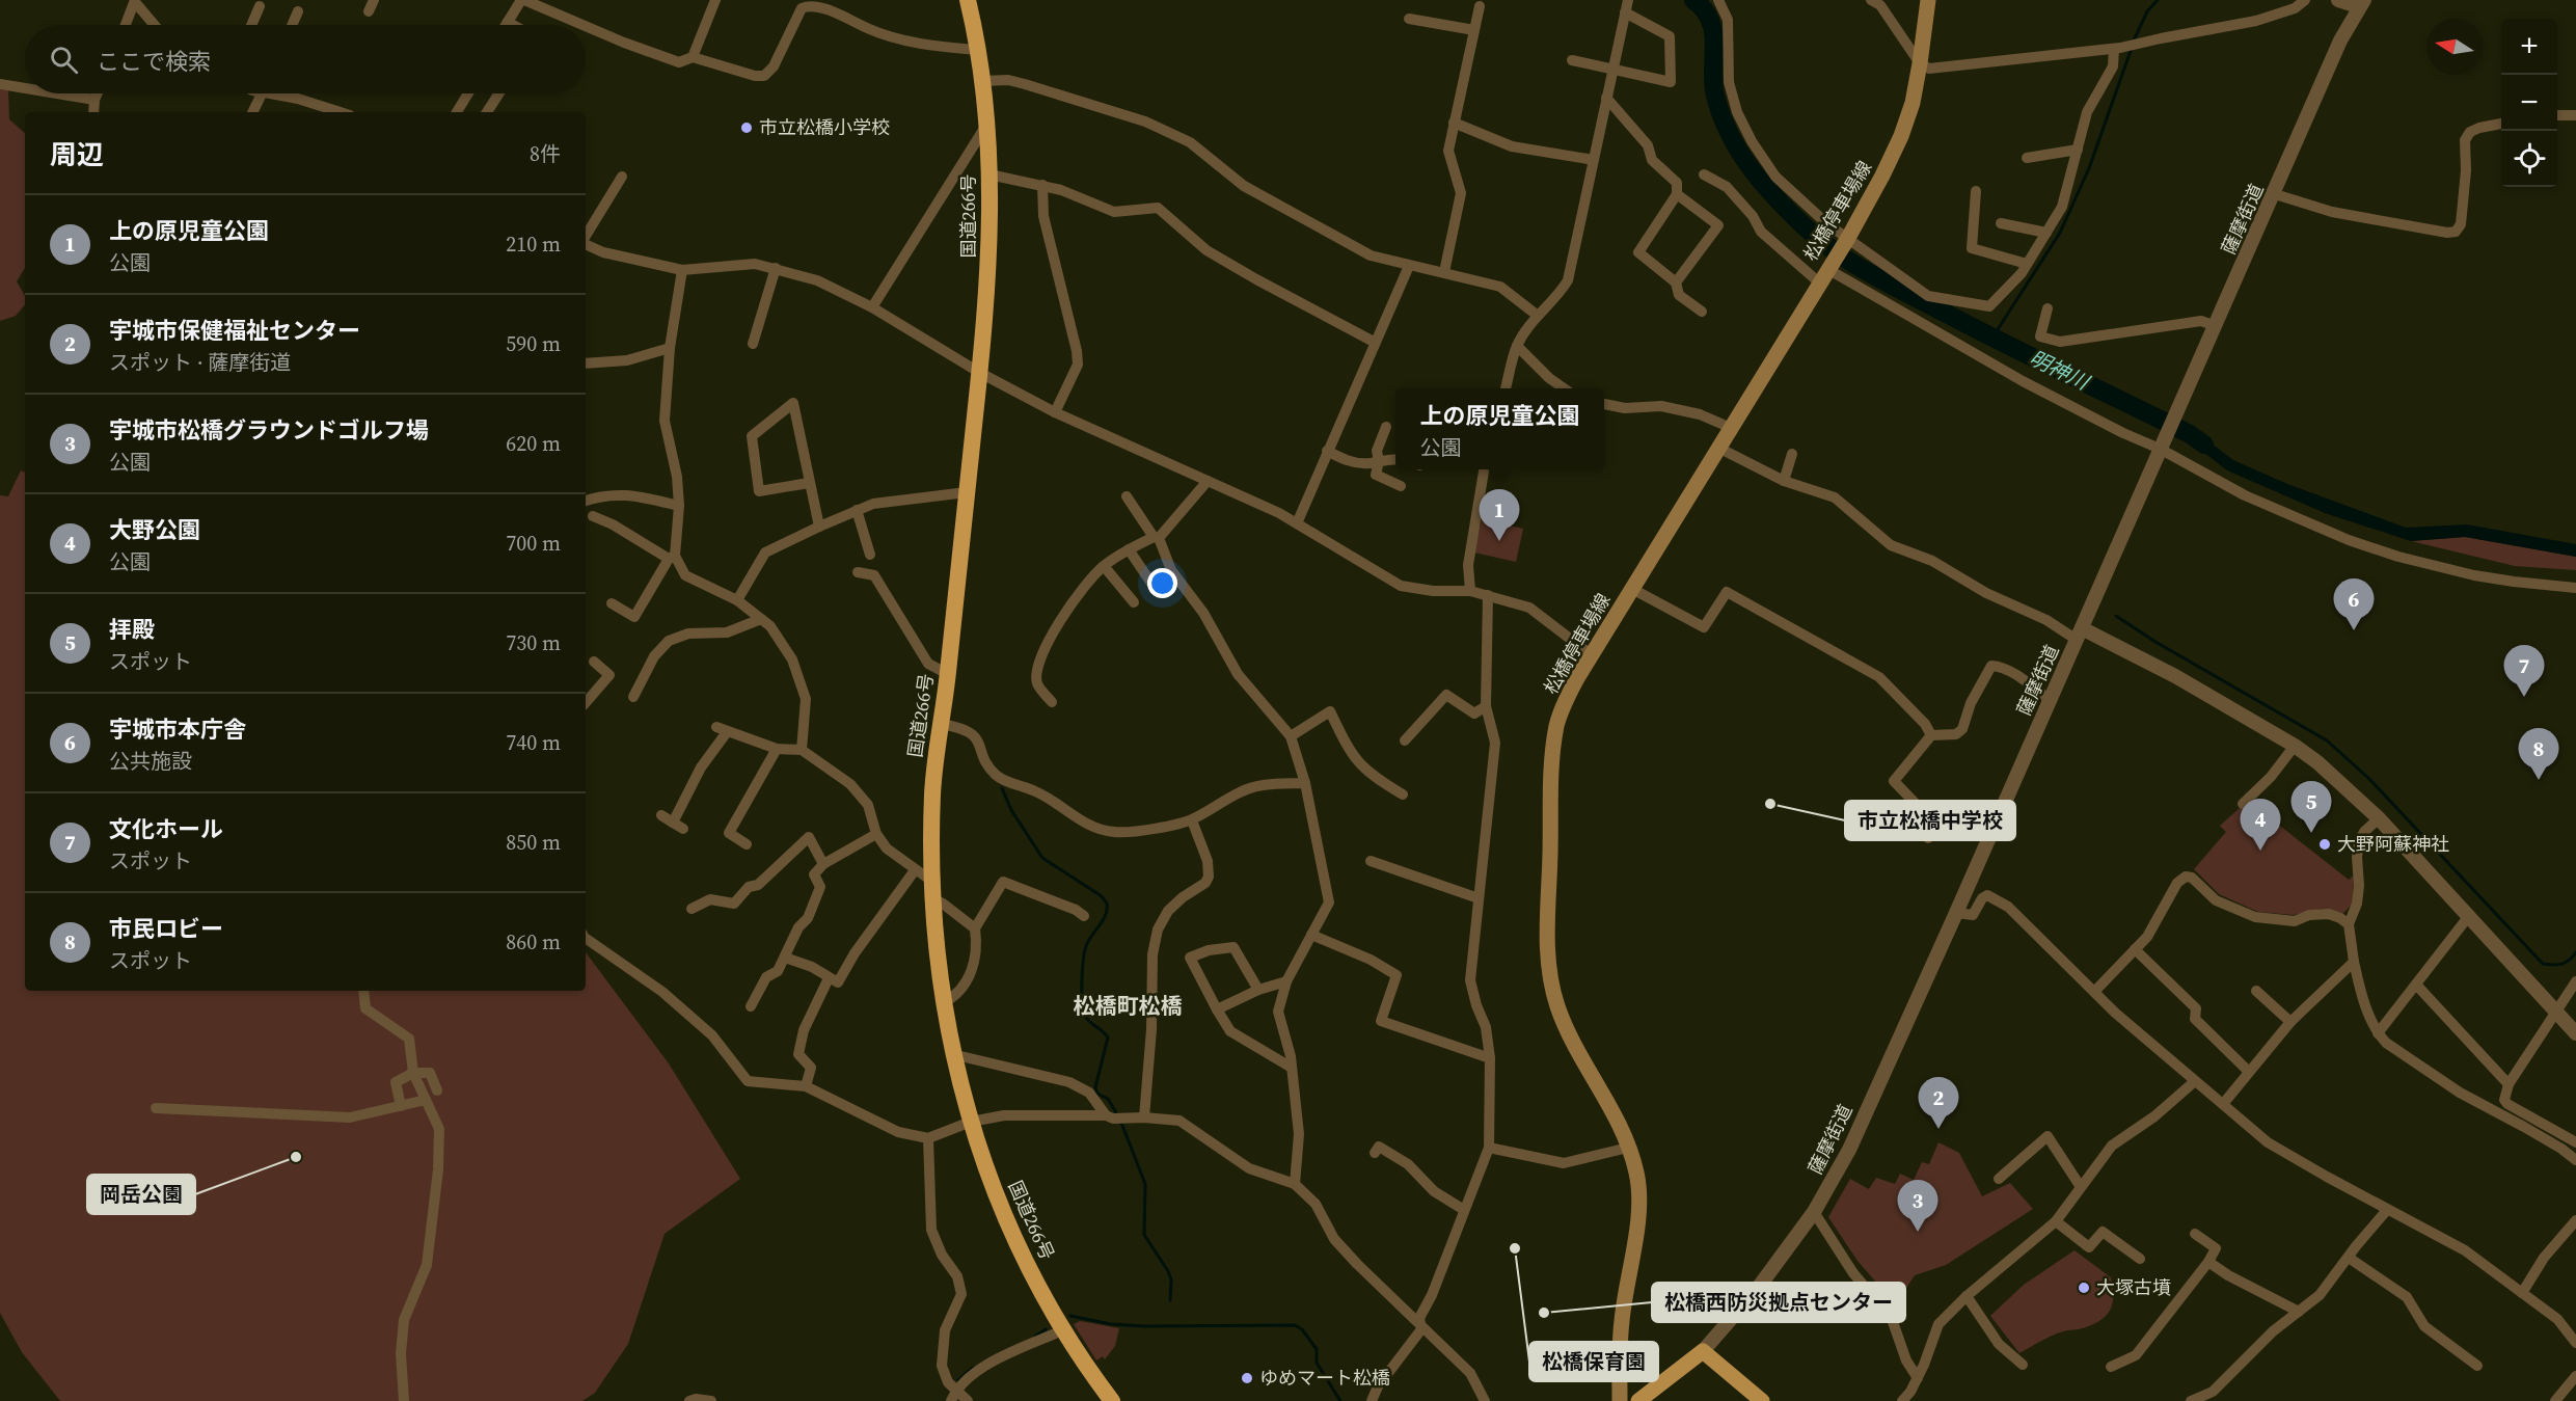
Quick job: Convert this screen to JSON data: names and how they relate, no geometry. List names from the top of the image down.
{
  "streets": {
    "highway": ["国道266号"],
    "main road": ["松橋停車場線"],
    "street": ["薩摩街道"]
  },
  "districts": ["松橋町松橋"],
  "water": ["明神川"],
  "places": [
    "市立松橋小学校",
    "市立松橋中学校",
    "大野阿蘇神社",
    "岡岳公園",
    "松橋保育園",
    "大塚古墳",
    "松橋西防災拠点センター",
    "ゆめマート松橋"
  ],
  "north": "left",
  "page": {
    "map_buttons": ["+", "−"],
    "search": "ここで検索",
    "heading": ["周辺", "8件"],
    "list": [
      {
        "mark": "1",
        "name": "上の原児童公園",
        "note": "公園",
        "value": "210 m"
      },
      {
        "mark": "2",
        "name": "宇城市保健福祉センター",
        "note": "スポット · 薩摩街道",
        "value": "590 m"
      },
      {
        "mark": "3",
        "name": "宇城市松橋グラウンドゴルフ場",
        "note": "公園",
        "value": "620 m"
      },
      {
        "mark": "4",
        "name": "大野公園",
        "note": "公園",
        "value": "700 m"
      },
      {
        "mark": "5",
        "name": "拝殿",
        "note": "スポット",
        "value": "730 m"
      },
      {
        "mark": "6",
        "name": "宇城市本庁舎",
        "note": "公共施設",
        "value": "740 m"
      },
      {
        "mark": "7",
        "name": "文化ホール",
        "note": "スポット",
        "value": "850 m"
      },
      {
        "mark": "8",
        "name": "市民ロビー",
        "note": "スポット",
        "value": "860 m"
      }
    ],
    "popup": ["上の原児童公園", "公園"],
    "pins": [
      "1",
      "6",
      "7",
      "8",
      "5",
      "4",
      "2",
      "3"
    ]
  }
}
